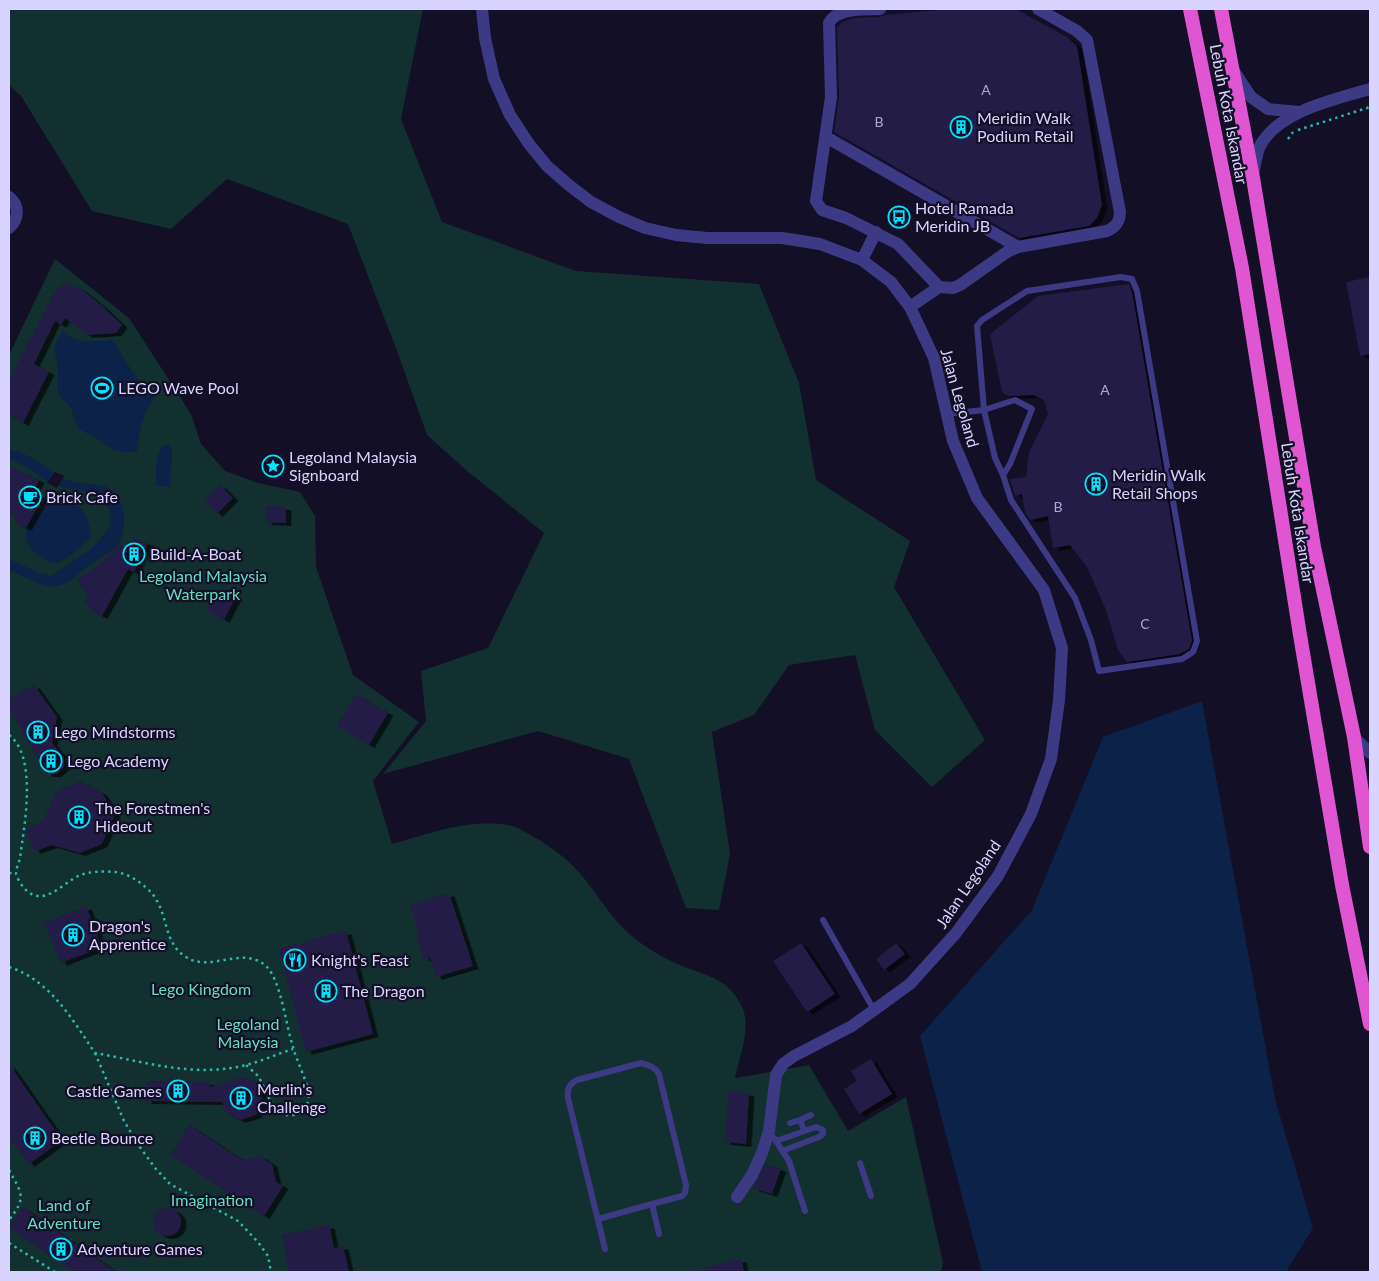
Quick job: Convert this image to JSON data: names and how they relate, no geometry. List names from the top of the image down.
{
  "streets": {
    "highway": ["Lebuh Kota Iskandar"],
    "street": ["Jalan Legoland"]
  },
  "parks": [
    "Legoland Malaysia Waterpark",
    "Lego Kingdom",
    "Legoland Malaysia",
    "Imagination",
    "Land of Adventure"
  ],
  "places": {
    "building": [
      "Meridin Walk Podium Retail",
      "Meridin Walk Retail Shops",
      "Build-A-Boat",
      "Lego Mindstorms",
      "Lego Academy",
      "The Forestmen's Hideout",
      "Dragon's Apprentice",
      "The Dragon",
      "Castle Games",
      "Merlin's Challenge",
      "Beetle Bounce",
      "Adventure Games"
    ],
    "bus stop": ["Hotel Ramada Meridin JB"],
    "sports": ["LEGO Wave Pool"],
    "place": ["Legoland Malaysia Signboard"],
    "cafe": ["Brick Cafe"],
    "restaurant": ["Knight's Feast"]
  },
  "house_numbers": [
    "A",
    "B",
    "A",
    "B",
    "C"
  ]
}
